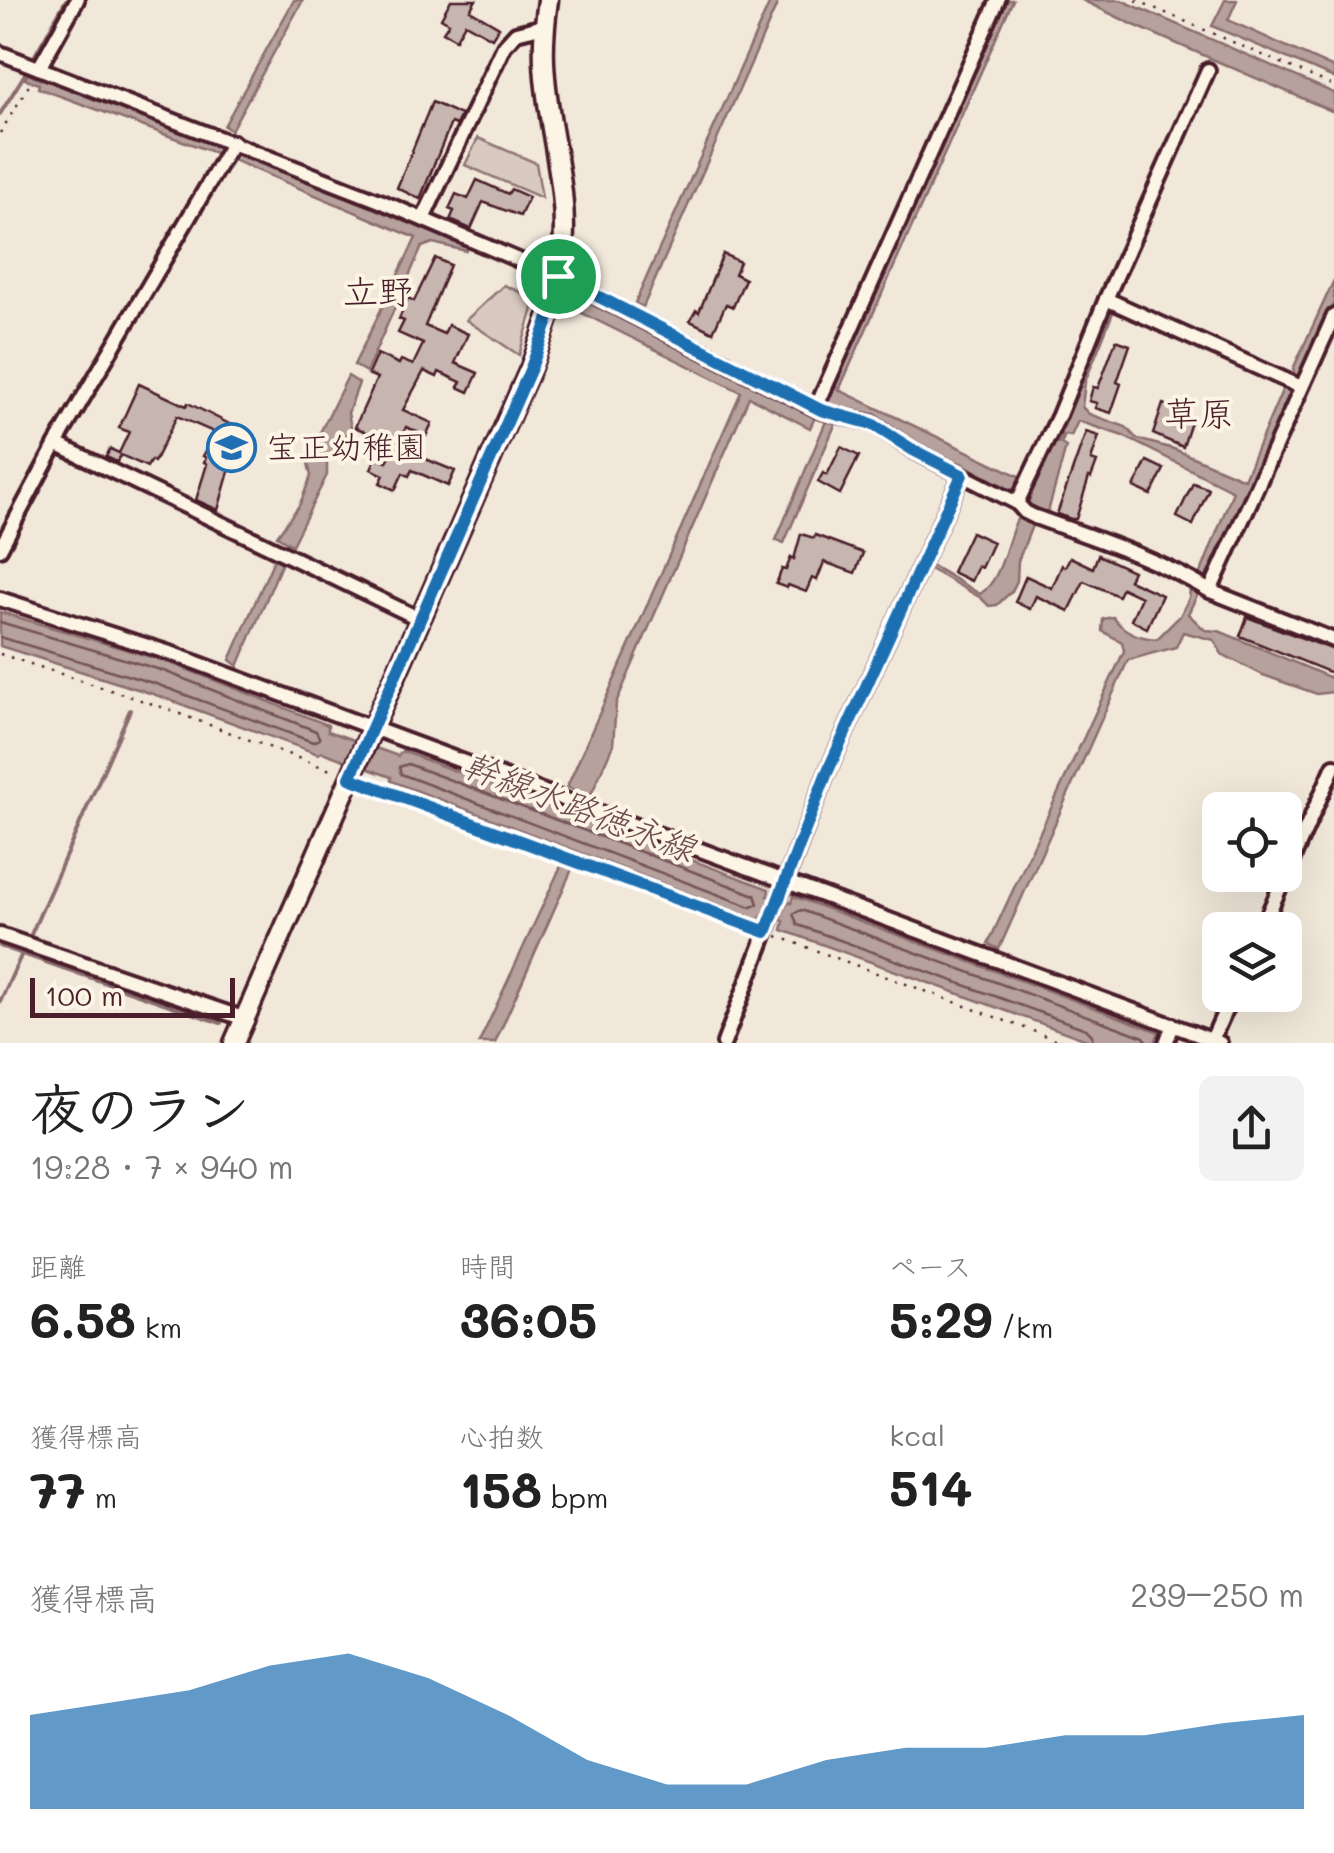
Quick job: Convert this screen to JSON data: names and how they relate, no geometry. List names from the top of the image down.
{
  "districts": ["立野", "草原"],
  "water": ["幹線水路徳永線"],
  "places": {
    "school or university": ["宝正幼稚園"]
  },
  "scale_bar": "100 m",
  "page": {
    "scale": "100 m",
    "heading": ["夜のラン", "19:28 · 7 × 940 m"],
    "stats": [
      ["距離", "6.58 km"],
      ["時間", "36:05"],
      ["ペース", "5:29 /km"],
      ["獲得標高", "77 m"],
      ["心拍数", "158 bpm"],
      ["kcal", "514"]
    ],
    "chart": ["獲得標高", "239–250 m"]
  }
}
